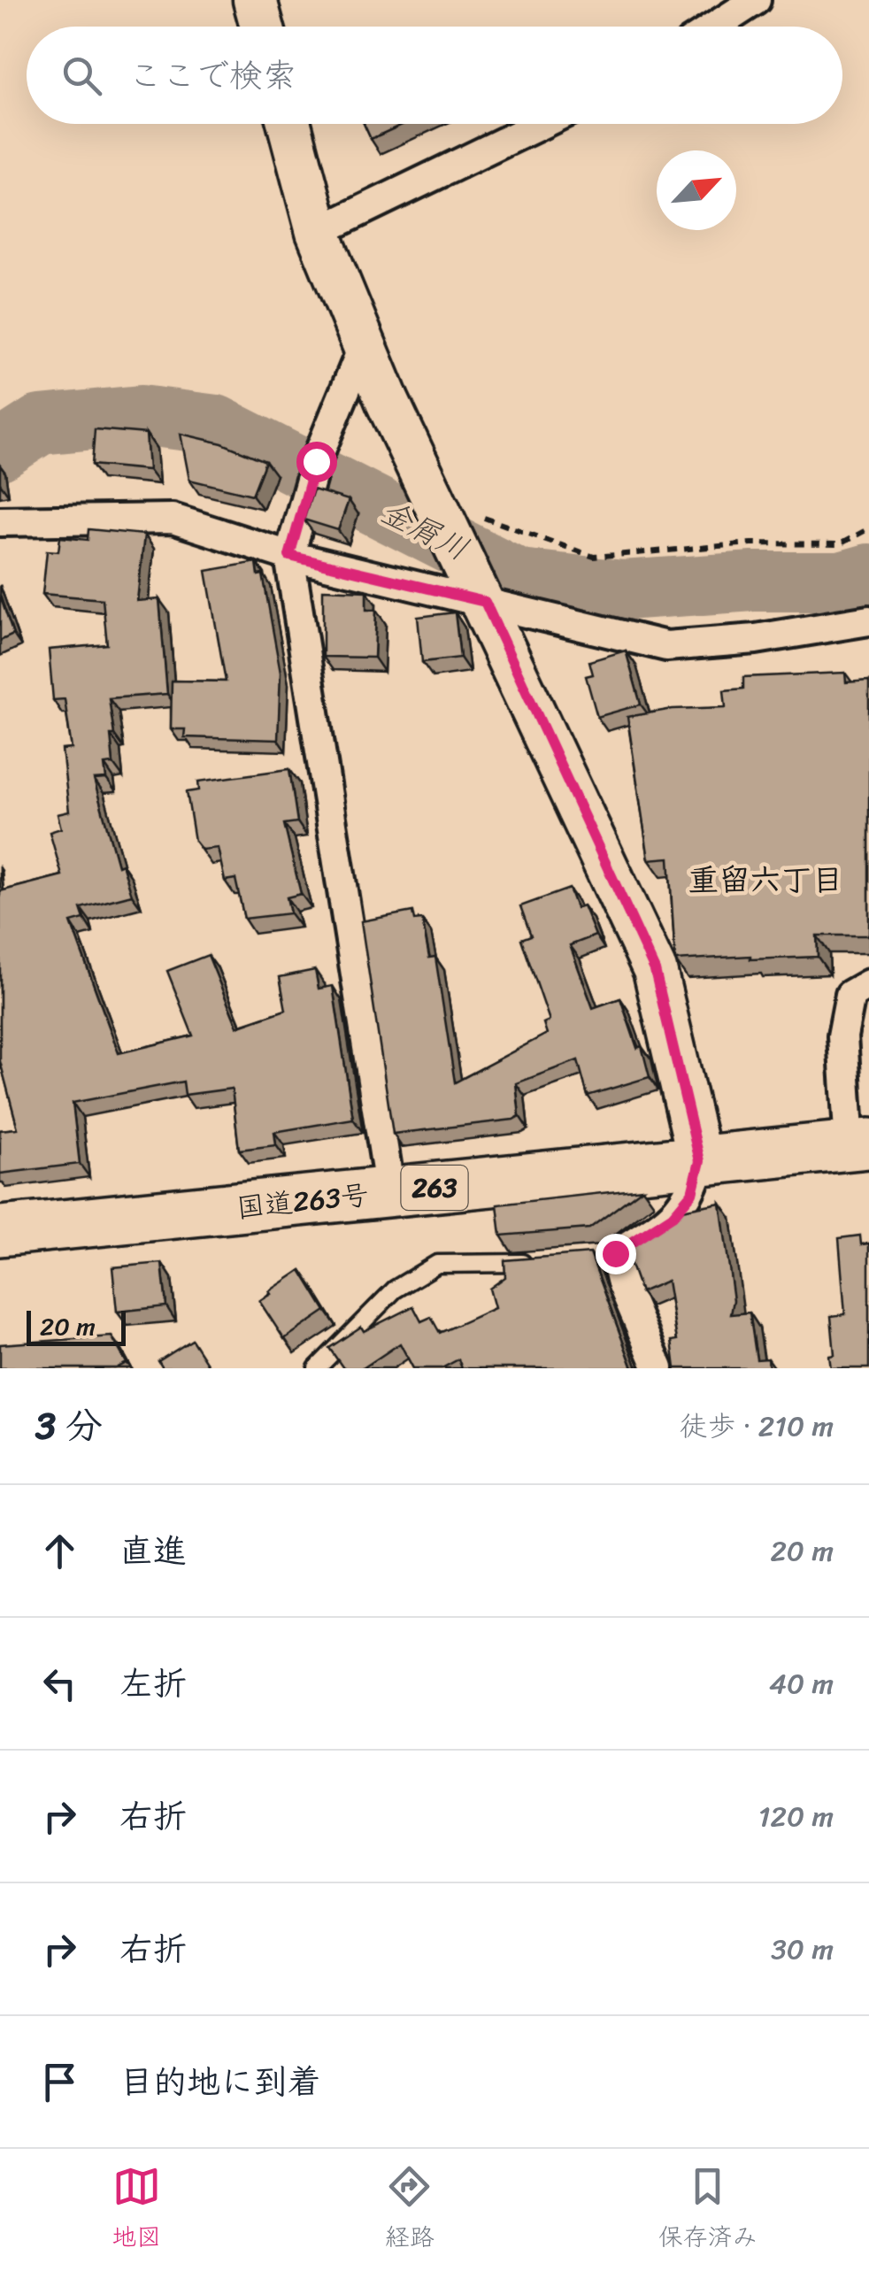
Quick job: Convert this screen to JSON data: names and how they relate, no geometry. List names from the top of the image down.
{
  "streets": {
    "highway": ["263", "国道263号"]
  },
  "districts": ["重留六丁目"],
  "water": ["金屑川"],
  "scale_bar": "20 m",
  "north": "top right",
  "page": {
    "search": "ここで検索",
    "scale": "20 m",
    "heading": ["3 分", "徒歩 · 210 m"],
    "list": [
      ["直進", "20 m"],
      ["左折", "40 m"],
      ["右折", "120 m"],
      ["右折", "30 m"],
      "目的地に到着"
    ],
    "nav": ["地図", "経路", "保存済み"]
  }
}
